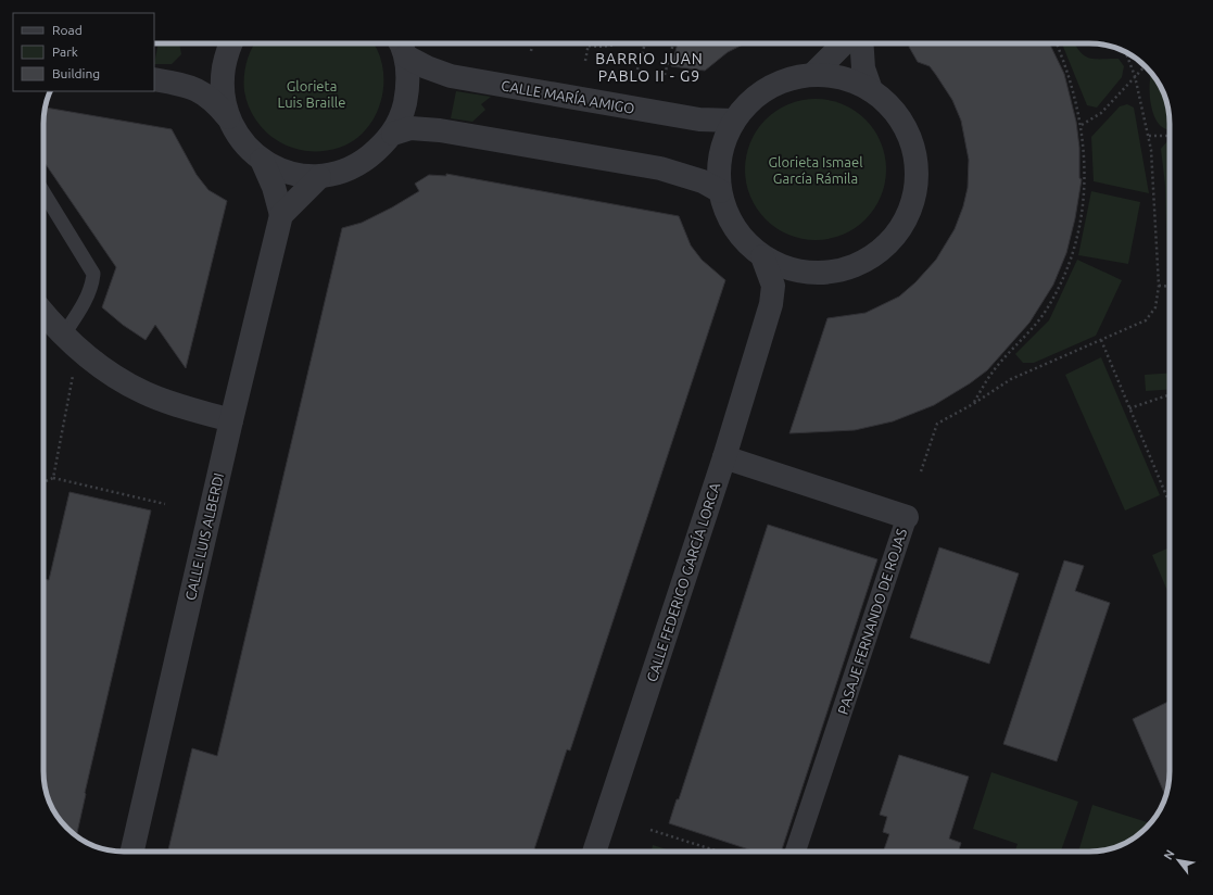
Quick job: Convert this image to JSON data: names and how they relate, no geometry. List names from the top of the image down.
{
  "streets": {
    "street": [
      "CALLE MARÍA AMIGO",
      "CALLE LUIS ALBERDI",
      "CALLE FEDERICO GARCÍA LORCA",
      "PASAJE FERNANDO DE ROJAS"
    ]
  },
  "crossings": [
    ["CALLE FEDERICO GARCÍA LORCA", "PASAJE FERNANDO DE ROJAS"]
  ],
  "districts": ["BARRIO JUAN PABLO II - G9"],
  "parks": ["Glorieta Luis Braille", "Glorieta Ismael García Rámila"],
  "legend": ["Road", "Park", "Building"],
  "north": "top left"
}
